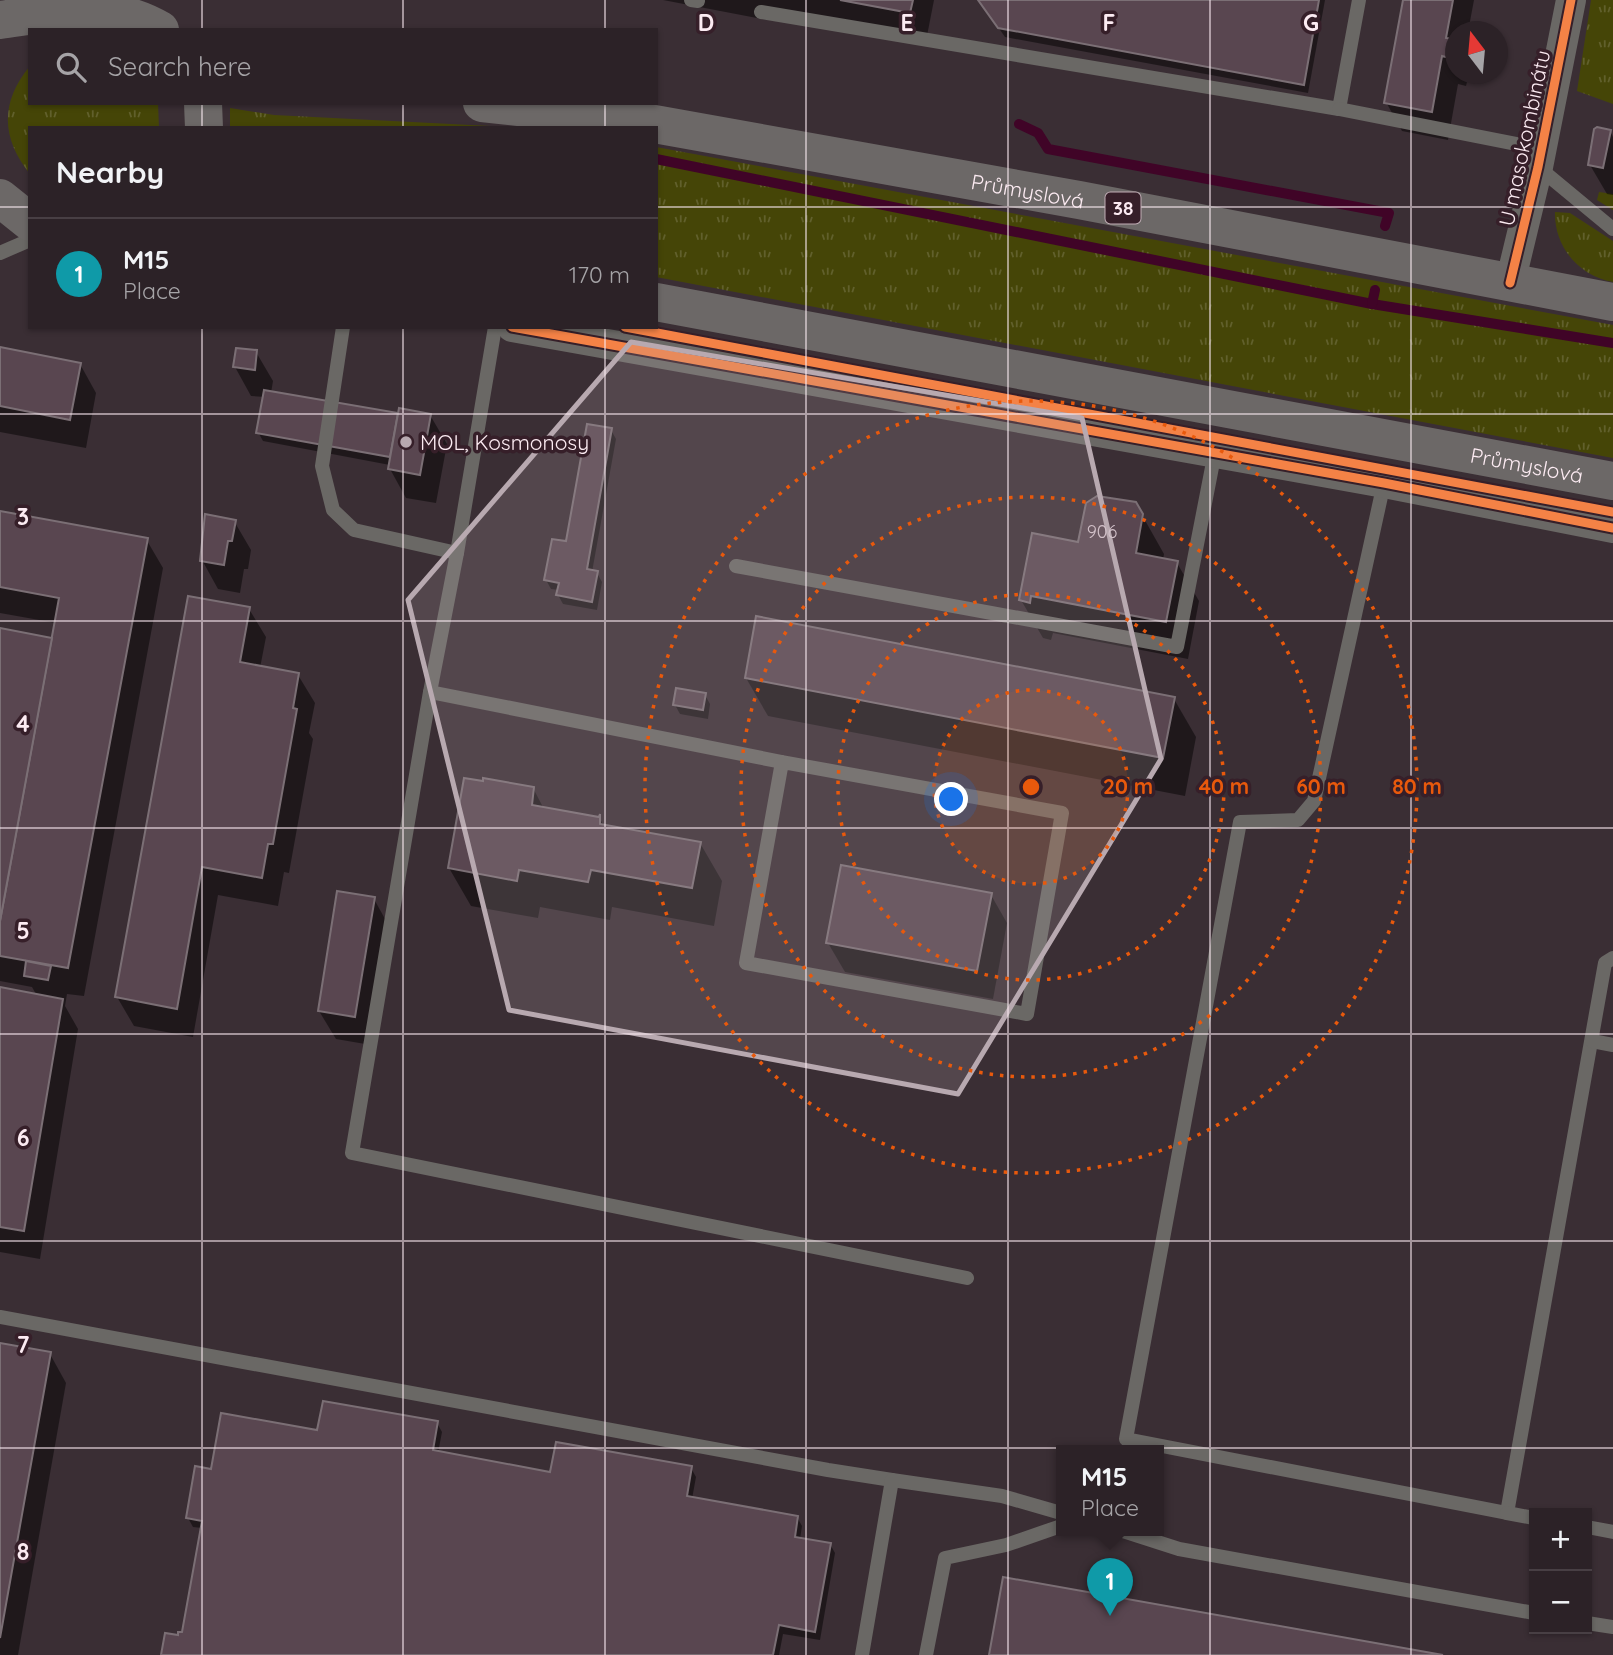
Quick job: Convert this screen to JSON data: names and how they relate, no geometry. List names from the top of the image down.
{
  "streets": {
    "main road": ["Průmyslová", "38"],
    "street": ["U masokombinátu"]
  },
  "crossings": [
    ["U masokombinátu", "Průmyslová"]
  ],
  "places": ["MOL, Kosmonosy"],
  "house_numbers": ["906"],
  "north": "top",
  "page": {
    "search": "Search here",
    "heading": "Nearby",
    "list": [
      {
        "mark": "1",
        "name": "M15",
        "note": "Place",
        "value": "170 m"
      }
    ],
    "popup": ["M15", "Place"],
    "map_buttons": ["+", "−"],
    "pins": "1"
  },
  "grid": {
    "columns": [
      "D",
      "E",
      "F",
      "G"
    ],
    "rows": [
      "3",
      "4",
      "5",
      "6",
      "7",
      "8"
    ]
  },
  "rings": [
    "20 m",
    "40 m",
    "60 m",
    "80 m"
  ]
}
